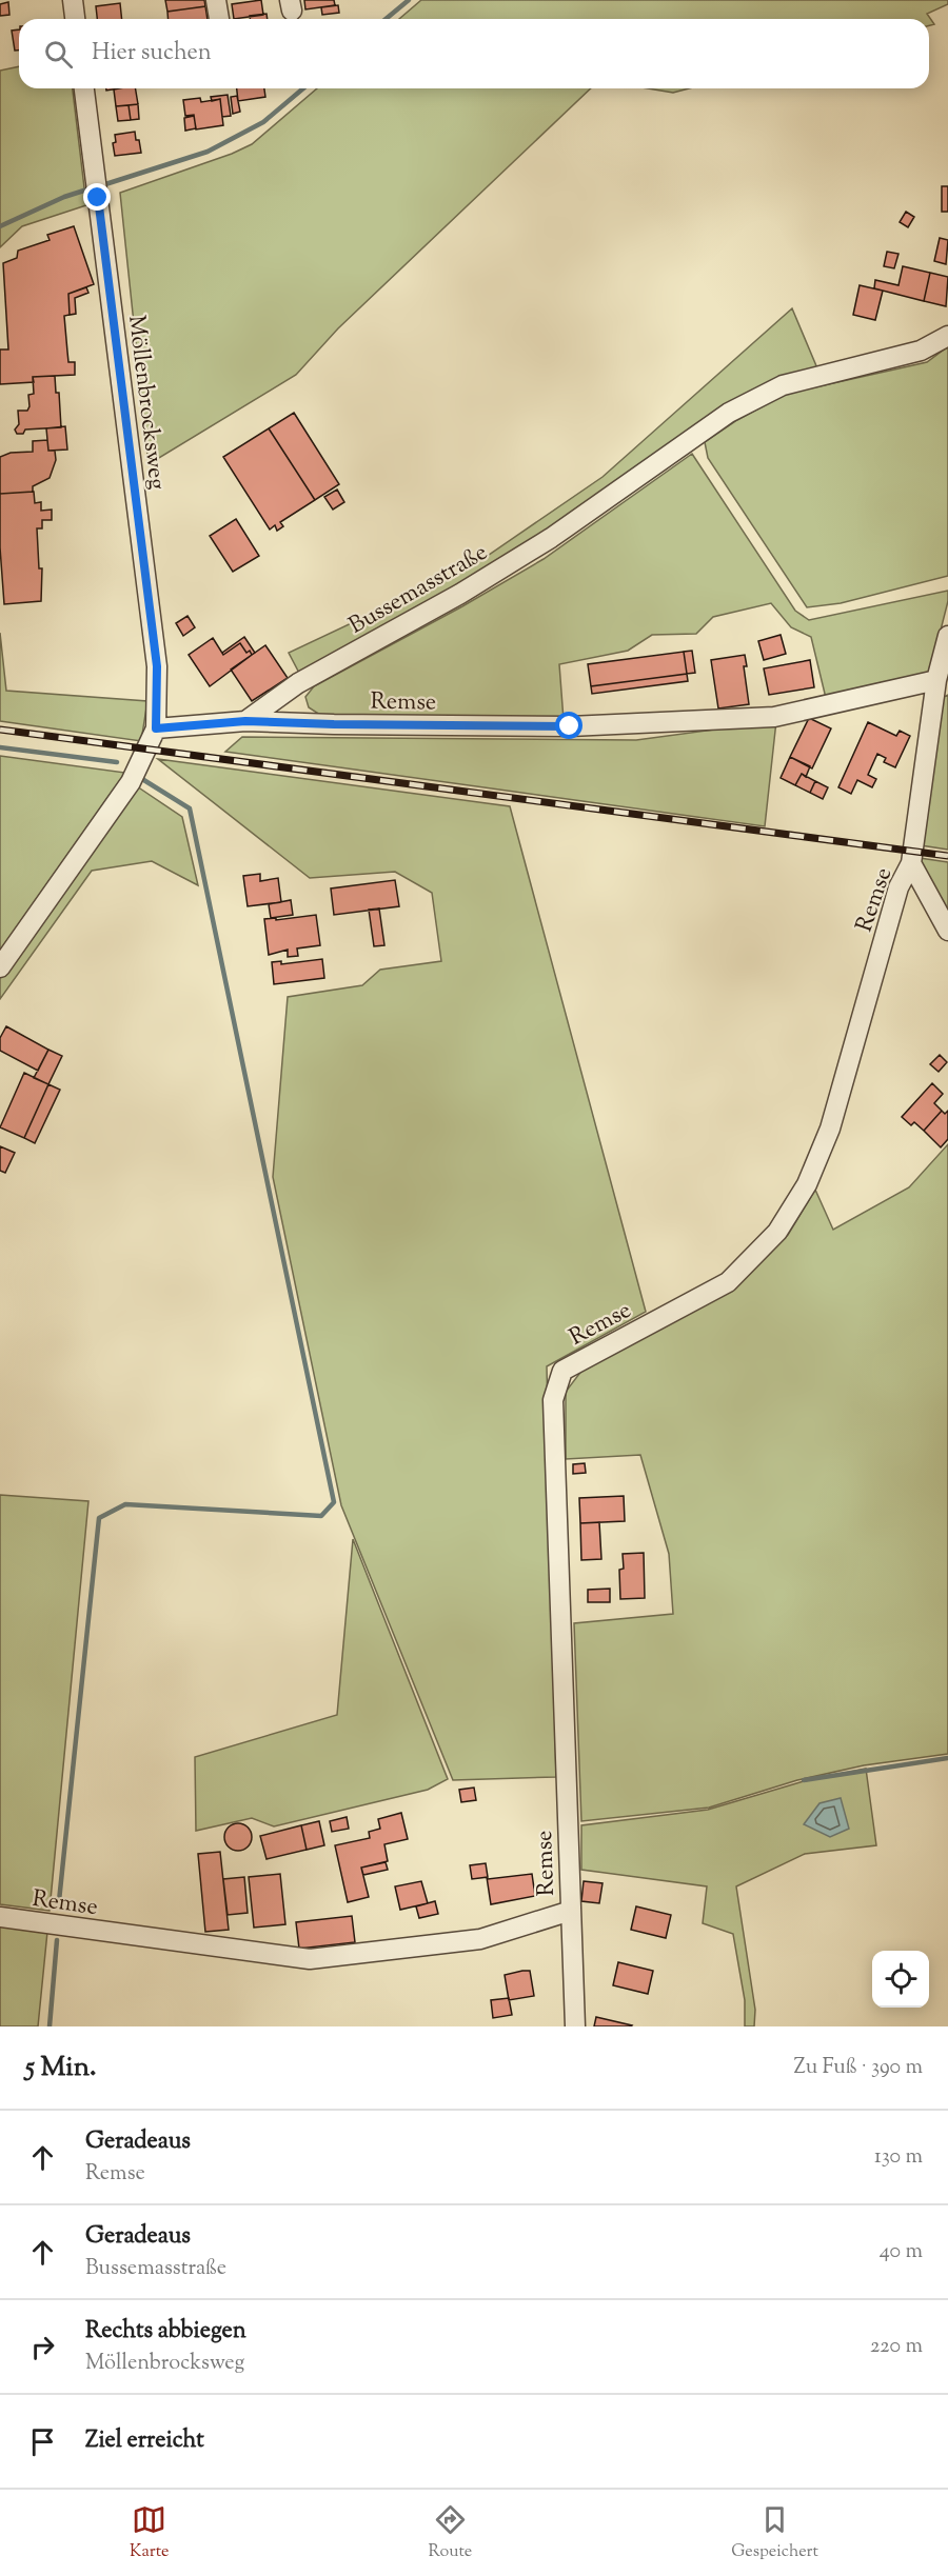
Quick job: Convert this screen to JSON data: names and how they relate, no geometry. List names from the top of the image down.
{
  "streets": {
    "street": ["Möllenbrocksweg", "Bussemasstraße", "Remse"]
  },
  "crossings": [
    ["Bussemasstraße", "Remse"]
  ],
  "page": {
    "search": "Hier suchen",
    "heading": ["5 Min.", "Zu Fuß · 390 m"],
    "list": [
      ["Geradeaus", "Remse", "130 m"],
      ["Geradeaus", "Bussemasstraße", "40 m"],
      ["Rechts abbiegen", "Möllenbrocksweg", "220 m"],
      "Ziel erreicht"
    ],
    "nav": ["Karte", "Route", "Gespeichert"]
  }
}
